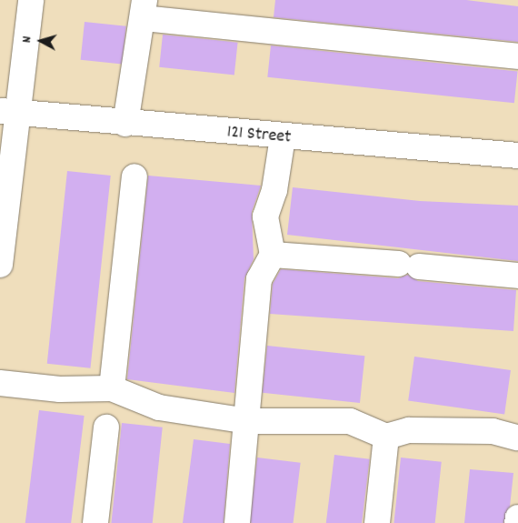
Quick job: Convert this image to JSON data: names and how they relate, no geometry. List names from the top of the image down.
{
  "streets": {
    "street": ["121 Street"]
  },
  "north": "left"
}
